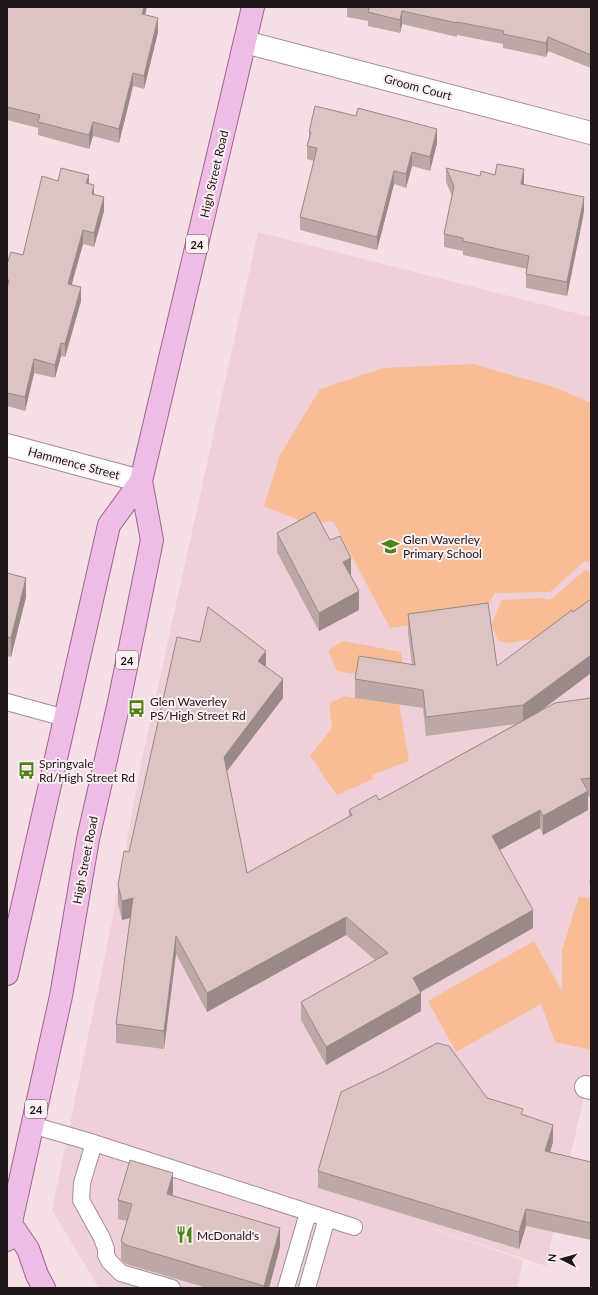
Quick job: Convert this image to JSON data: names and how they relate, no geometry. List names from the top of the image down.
{
  "streets": {
    "main road": ["High Street Road", "24"],
    "street": ["Groom Court", "Hammence Street"]
  },
  "crossings": [
    ["Groom Court", "High Street Road"],
    ["High Street Road", "Hammence Street"]
  ],
  "places": {
    "school or university": ["Glen Waverley Primary School"],
    "bus stop": ["Glen Waverley PS/High Street Rd", "Springvale Rd/High Street Rd"],
    "restaurant": ["McDonald's"]
  },
  "north": "left"
}
